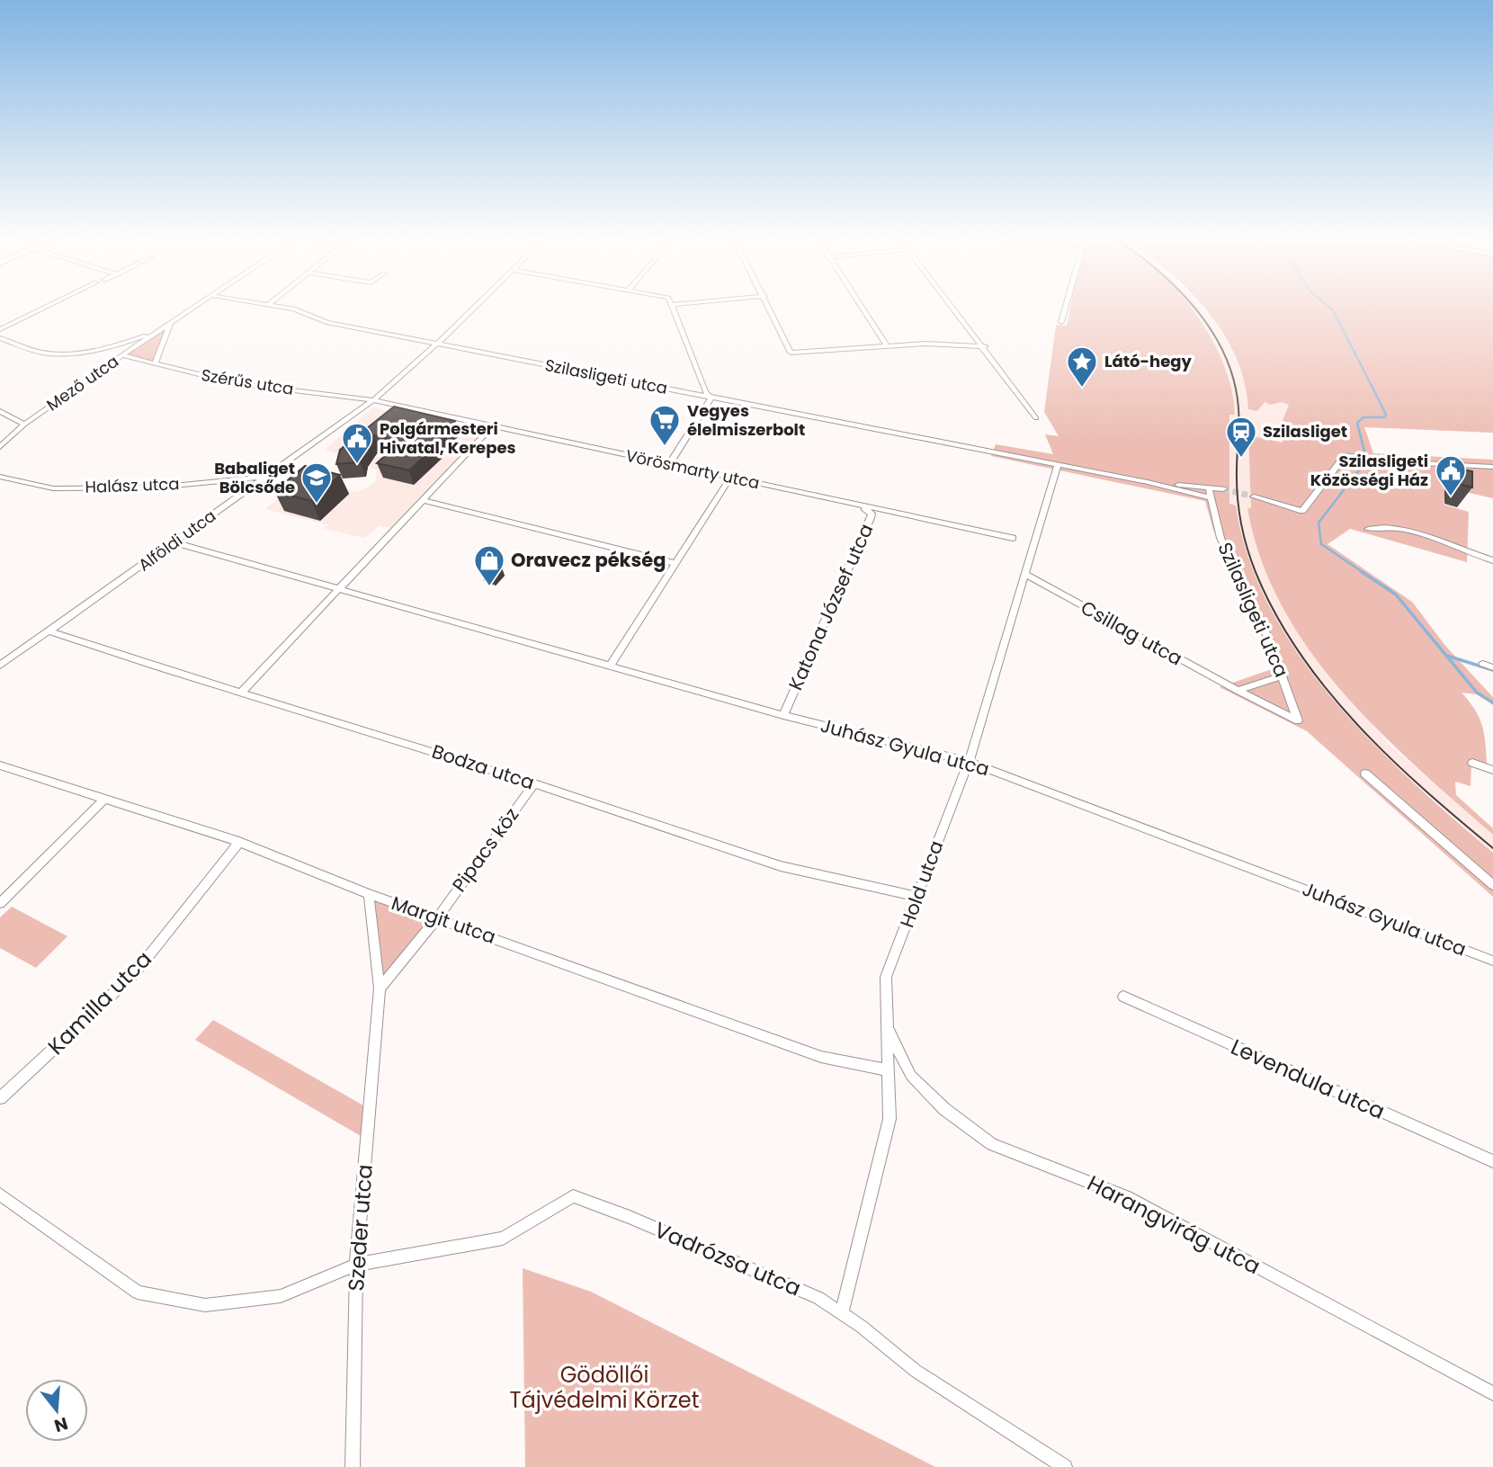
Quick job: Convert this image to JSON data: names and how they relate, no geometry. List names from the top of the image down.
{
  "streets": {
    "street": [
      "Szilasligeti utca",
      "Szérűs utca",
      "Mező utca",
      "Vörösmarty utca",
      "Halász utca",
      "Alföldi utca",
      "Katona József utca",
      "Csillag utca",
      "Juhász Gyula utca",
      "Bodza utca",
      "Pipacs köz",
      "Hold utca",
      "Margit utca",
      "Kamilla utca",
      "Levendula utca",
      "Harangvirág utca",
      "Szeder utca",
      "Vadrózsa utca"
    ]
  },
  "crossings": [
    ["Szilasligeti utca", "Alföldi utca"],
    ["Szilasligeti utca", "Csillag utca"],
    ["Szilasligeti utca", "Hold utca"],
    ["Szérűs utca", "Mező utca"],
    ["Szérűs utca", "Vörösmarty utca"],
    ["Szérűs utca", "Alföldi utca"],
    ["Vörösmarty utca", "Alföldi utca"],
    ["Vörösmarty utca", "Katona József utca"],
    ["Halász utca", "Alföldi utca"],
    ["Alföldi utca", "Juhász Gyula utca"],
    ["Alföldi utca", "Bodza utca"],
    ["Katona József utca", "Juhász Gyula utca"],
    ["Csillag utca", "Hold utca"],
    ["Juhász Gyula utca", "Hold utca"],
    ["Bodza utca", "Pipacs köz"],
    ["Bodza utca", "Hold utca"],
    ["Pipacs köz", "Margit utca"],
    ["Hold utca", "Margit utca"],
    ["Hold utca", "Harangvirág utca"],
    ["Hold utca", "Vadrózsa utca"],
    ["Margit utca", "Kamilla utca"],
    ["Margit utca", "Szeder utca"],
    ["Szeder utca", "Vadrózsa utca"]
  ],
  "parks": ["Gödöllői Tájvédelmi Körzet"],
  "places": {
    "place": ["Látó-hegy"],
    "supermarket": ["Vegyes élelmiszerbolt"],
    "station": ["Szilasliget"],
    "public building": ["Polgármesteri Hivatal, Kerepes", "Szilasligeti Közösségi Ház"],
    "school or university": ["Babaliget Bölcsőde"],
    "shop": ["Oravecz pékség"]
  },
  "north": "bottom"
}
